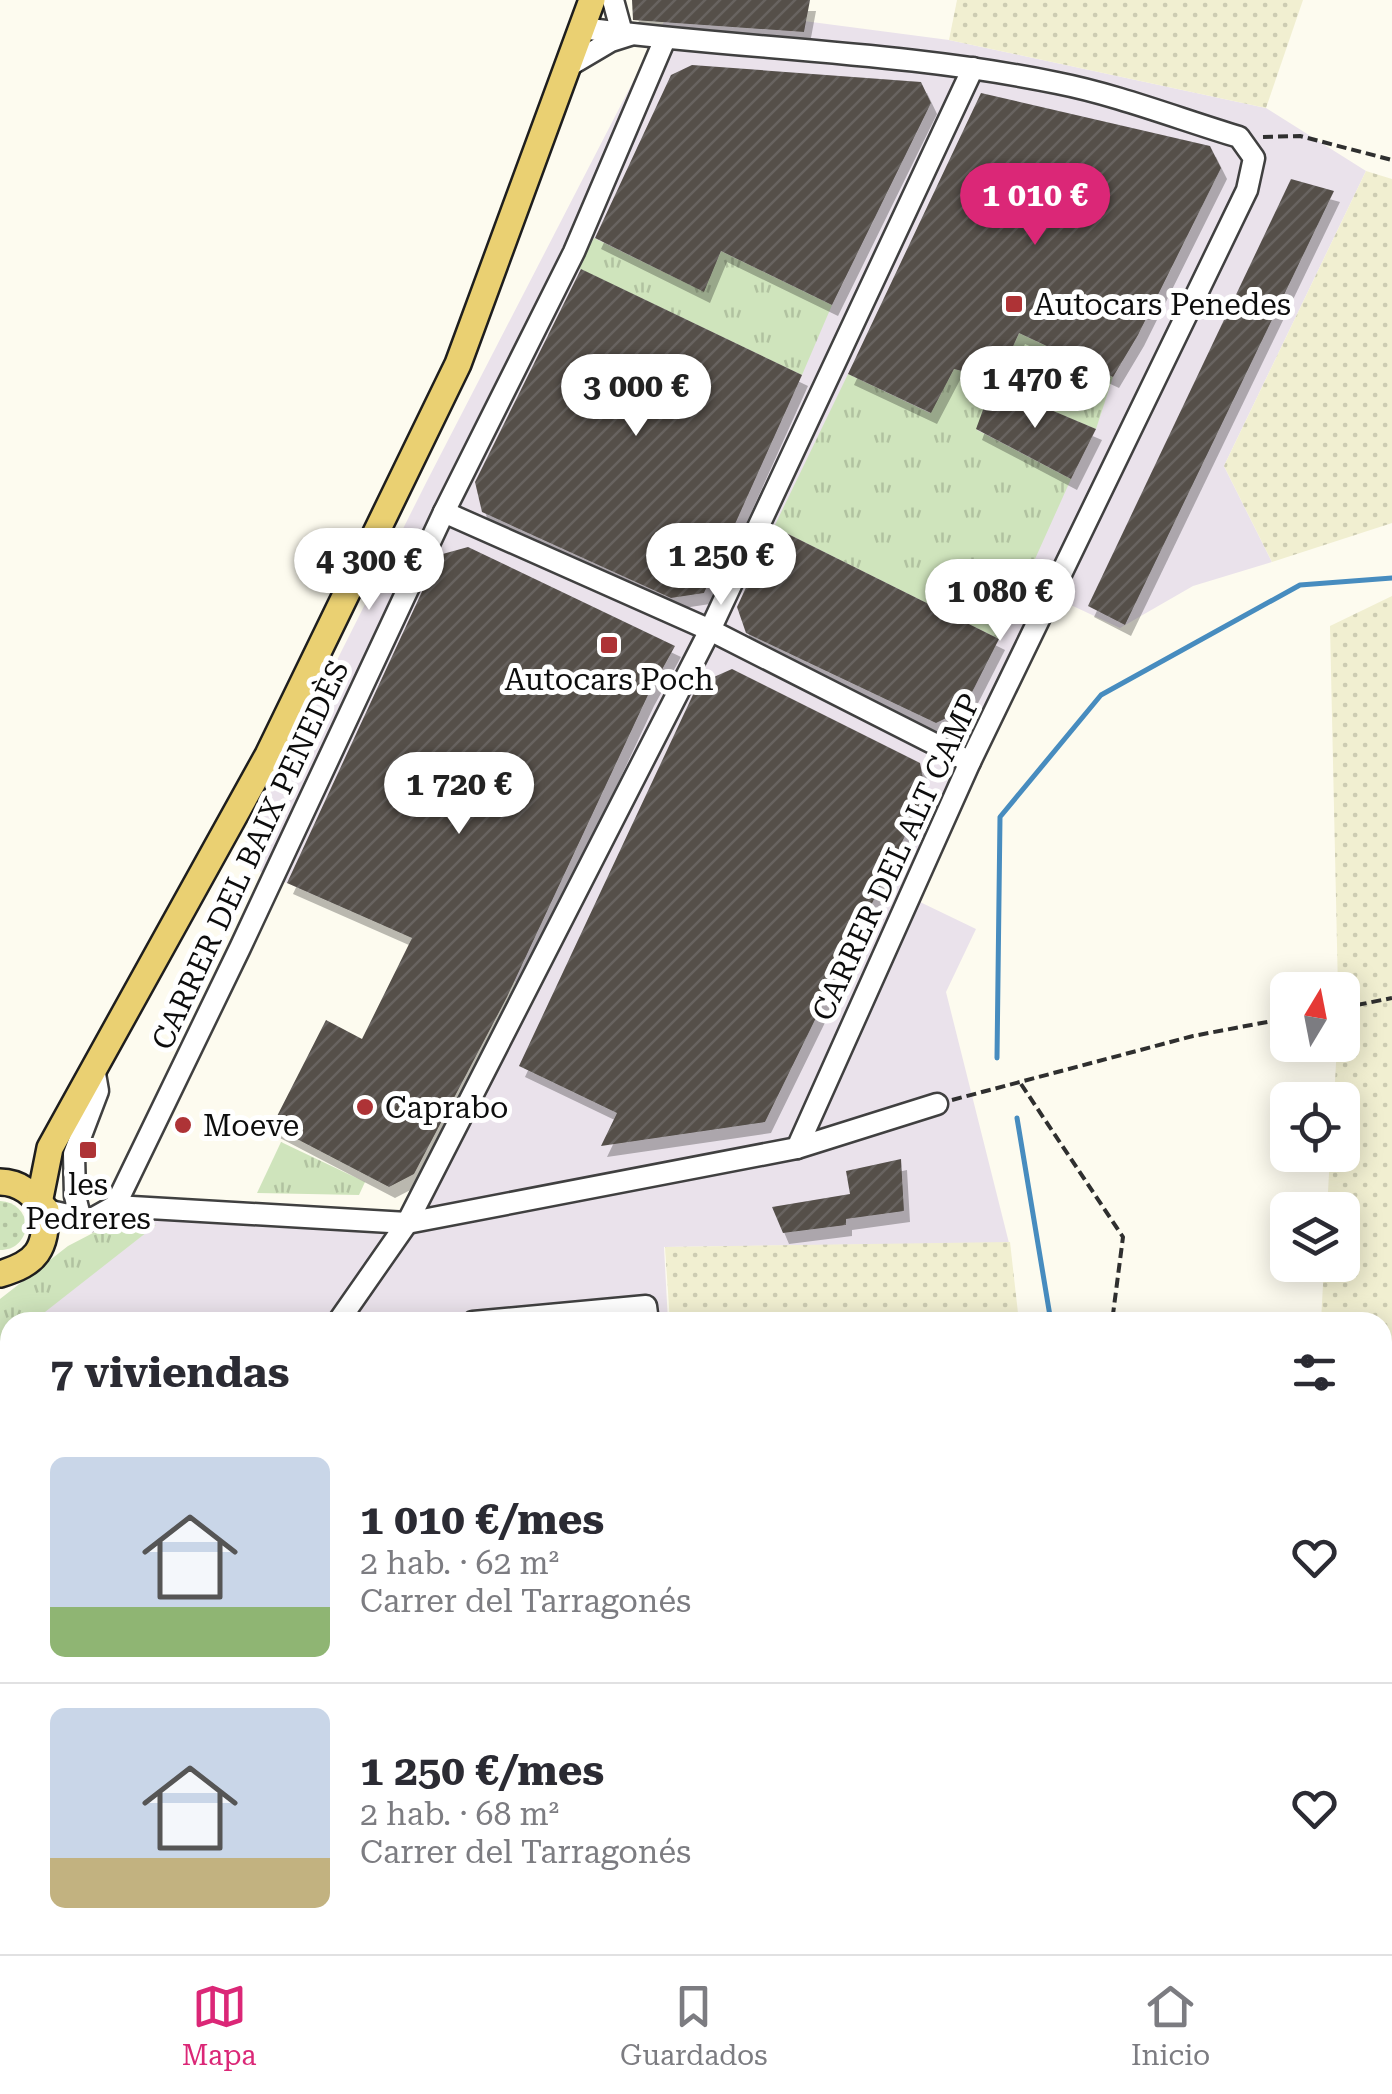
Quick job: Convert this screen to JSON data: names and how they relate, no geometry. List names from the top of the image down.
{
  "streets": {
    "street": ["CARRER DEL BAIX PENEDÈS", "CARRER DEL ALT CAMP"]
  },
  "places": {
    "transit": ["Autocars Penedes", "Autocars Poch", "les Pedreres"],
    "other": ["Caprabo", "Moeve"]
  },
  "north": "top",
  "page": {
    "price": [
      "1 010 €",
      "1 470 €",
      "3 000 €",
      "1 250 €",
      "4 300 €",
      "1 080 €",
      "1 720 €"
    ],
    "heading": "7 viviendas",
    "list": [
      {
        "name": "1 010 €/mes",
        "note": "2 hab. · 62 m² · Carrer del Tarragonés"
      },
      {
        "name": "1 250 €/mes",
        "note": "2 hab. · 68 m² · Carrer del Tarragonés"
      }
    ],
    "tabs": ["Mapa", "Guardados", "Inicio"]
  }
}
